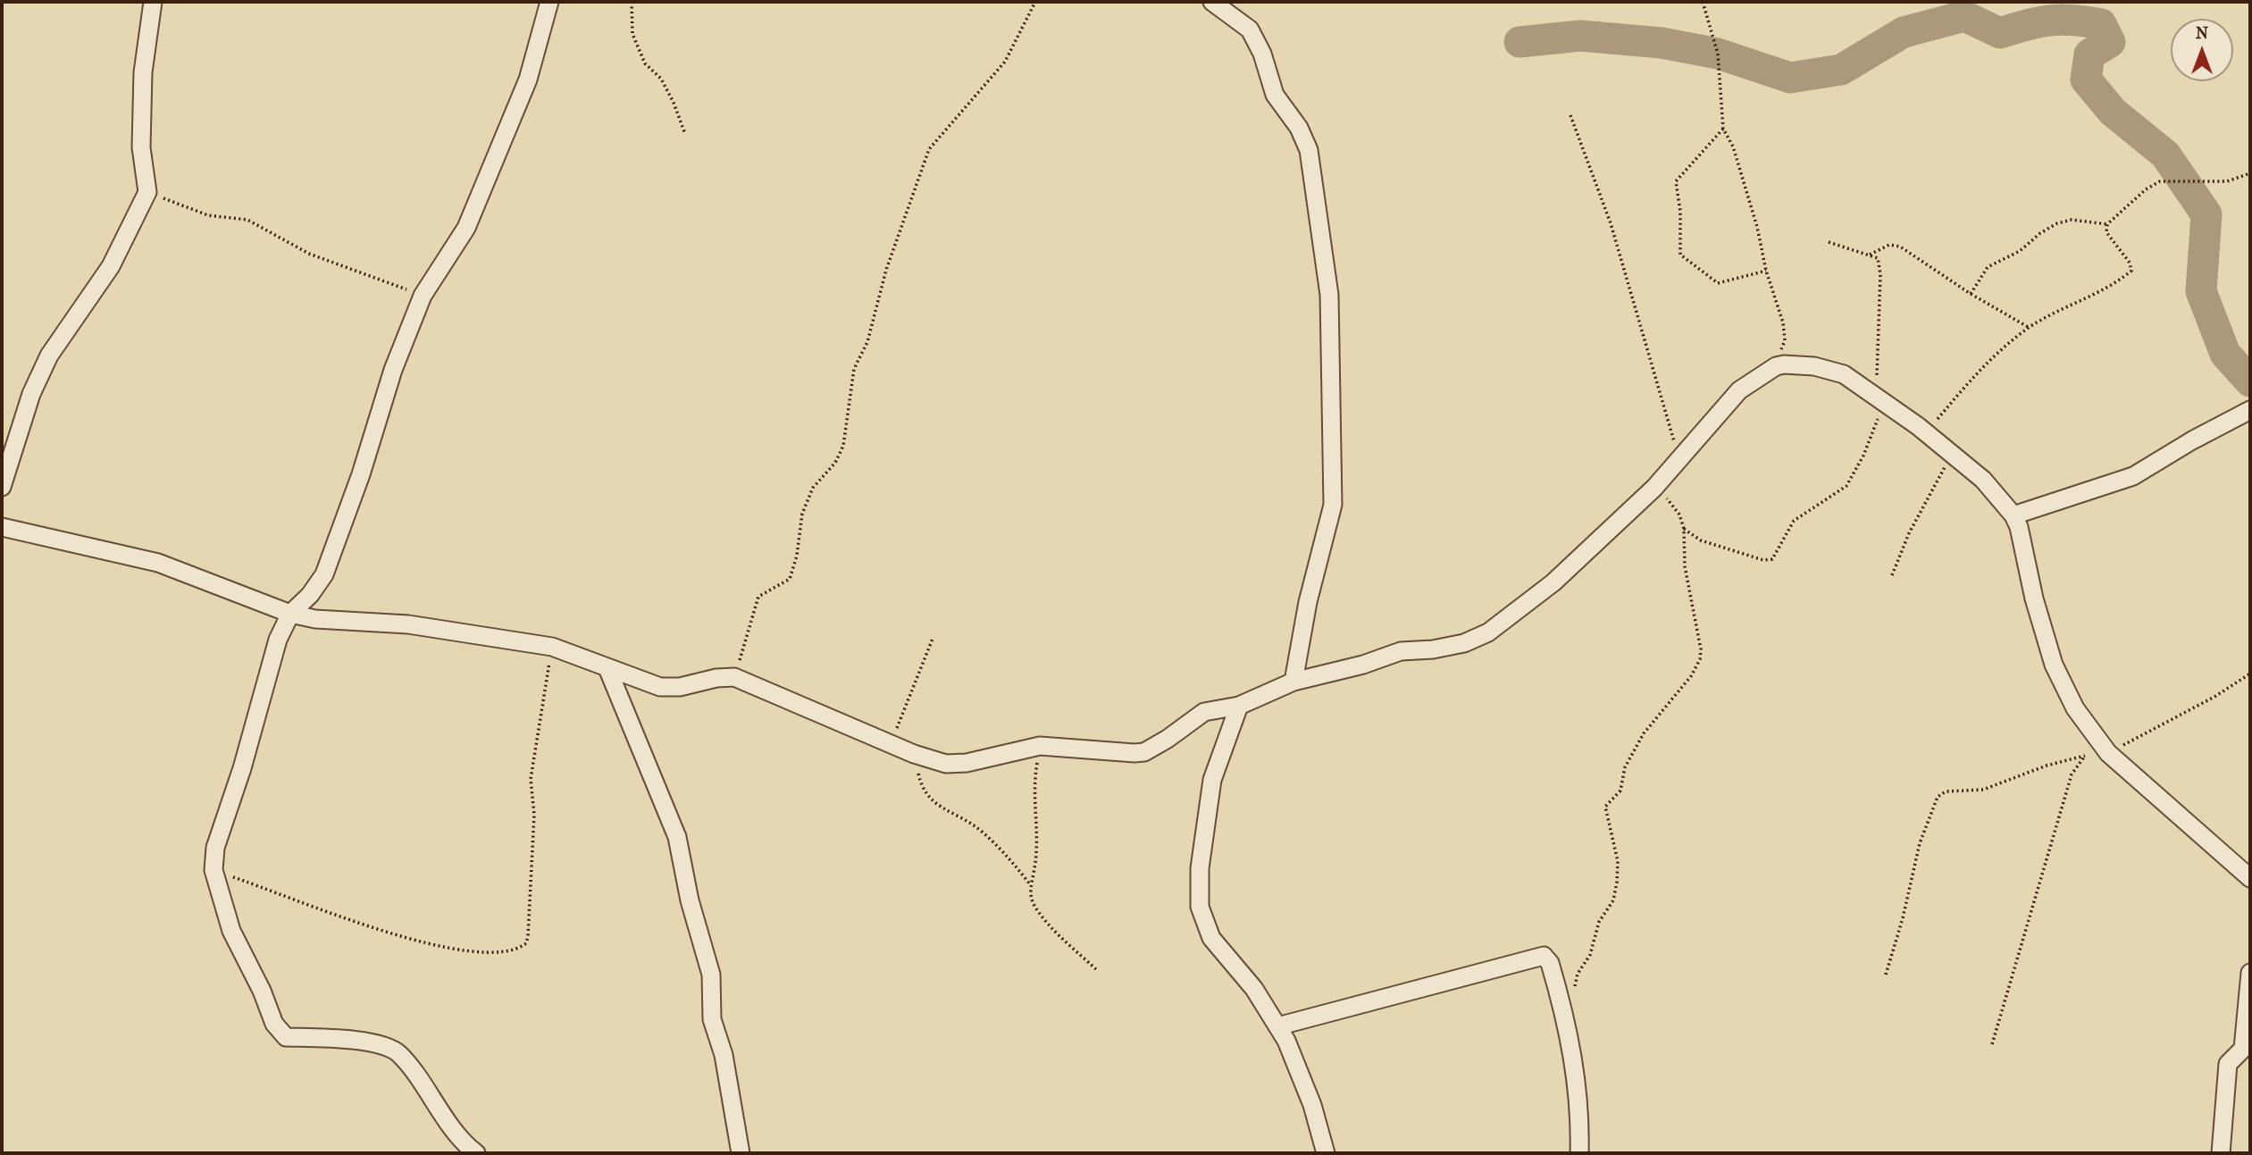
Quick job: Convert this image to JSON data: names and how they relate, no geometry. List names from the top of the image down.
{
  "north": "top"
}
